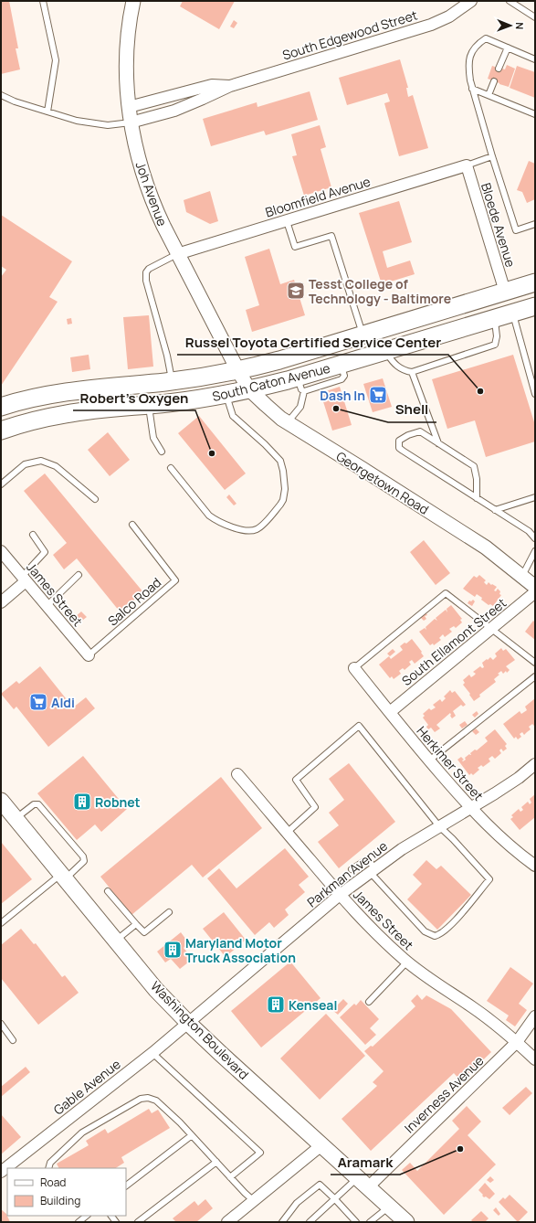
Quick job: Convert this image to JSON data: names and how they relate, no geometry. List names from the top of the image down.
{
  "streets": {
    "main road": ["South Caton Avenue", "Washington Boulevard"],
    "street": [
      "South Edgewood Street",
      "Joh Avenue",
      "Bloomfield Avenue",
      "Bloede Avenue",
      "Georgetown Road",
      "James Street",
      "South Ellamont Street",
      "Herkimer Street",
      "Parkman Avenue",
      "Gable Avenue",
      "Inverness Avenue"
    ],
    "lane": ["Salco Road"]
  },
  "crossings": [
    ["South Edgewood Street", "Joh Avenue"],
    ["Joh Avenue", "Bloomfield Avenue"],
    ["Joh Avenue", "South Caton Avenue"],
    ["Joh Avenue", "Georgetown Road"],
    ["Bloomfield Avenue", "Bloede Avenue"],
    ["Bloede Avenue", "South Caton Avenue"],
    ["South Caton Avenue", "Georgetown Road"],
    ["James Street", "Salco Road"],
    ["James Street", "Parkman Avenue"],
    ["James Street", "Inverness Avenue"],
    ["South Ellamont Street", "Herkimer Street"],
    ["Herkimer Street", "Parkman Avenue"],
    ["Parkman Avenue", "Washington Boulevard"],
    ["Parkman Avenue", "Gable Avenue"],
    ["Washington Boulevard", "Gable Avenue"],
    ["Washington Boulevard", "Inverness Avenue"]
  ],
  "places": {
    "school or university": ["Tesst College of Technology - Baltimore"],
    "other": [
      "Russel Toyota Certified Service Center",
      "Shell",
      "Robert's Oxygen",
      "Aramark"
    ],
    "supermarket": ["Dash In", "Aldi"],
    "building": ["Robnet", "Maryland Motor Truck Association", "Kenseal"]
  },
  "legend": ["Road", "Building"],
  "north": "right"
}
